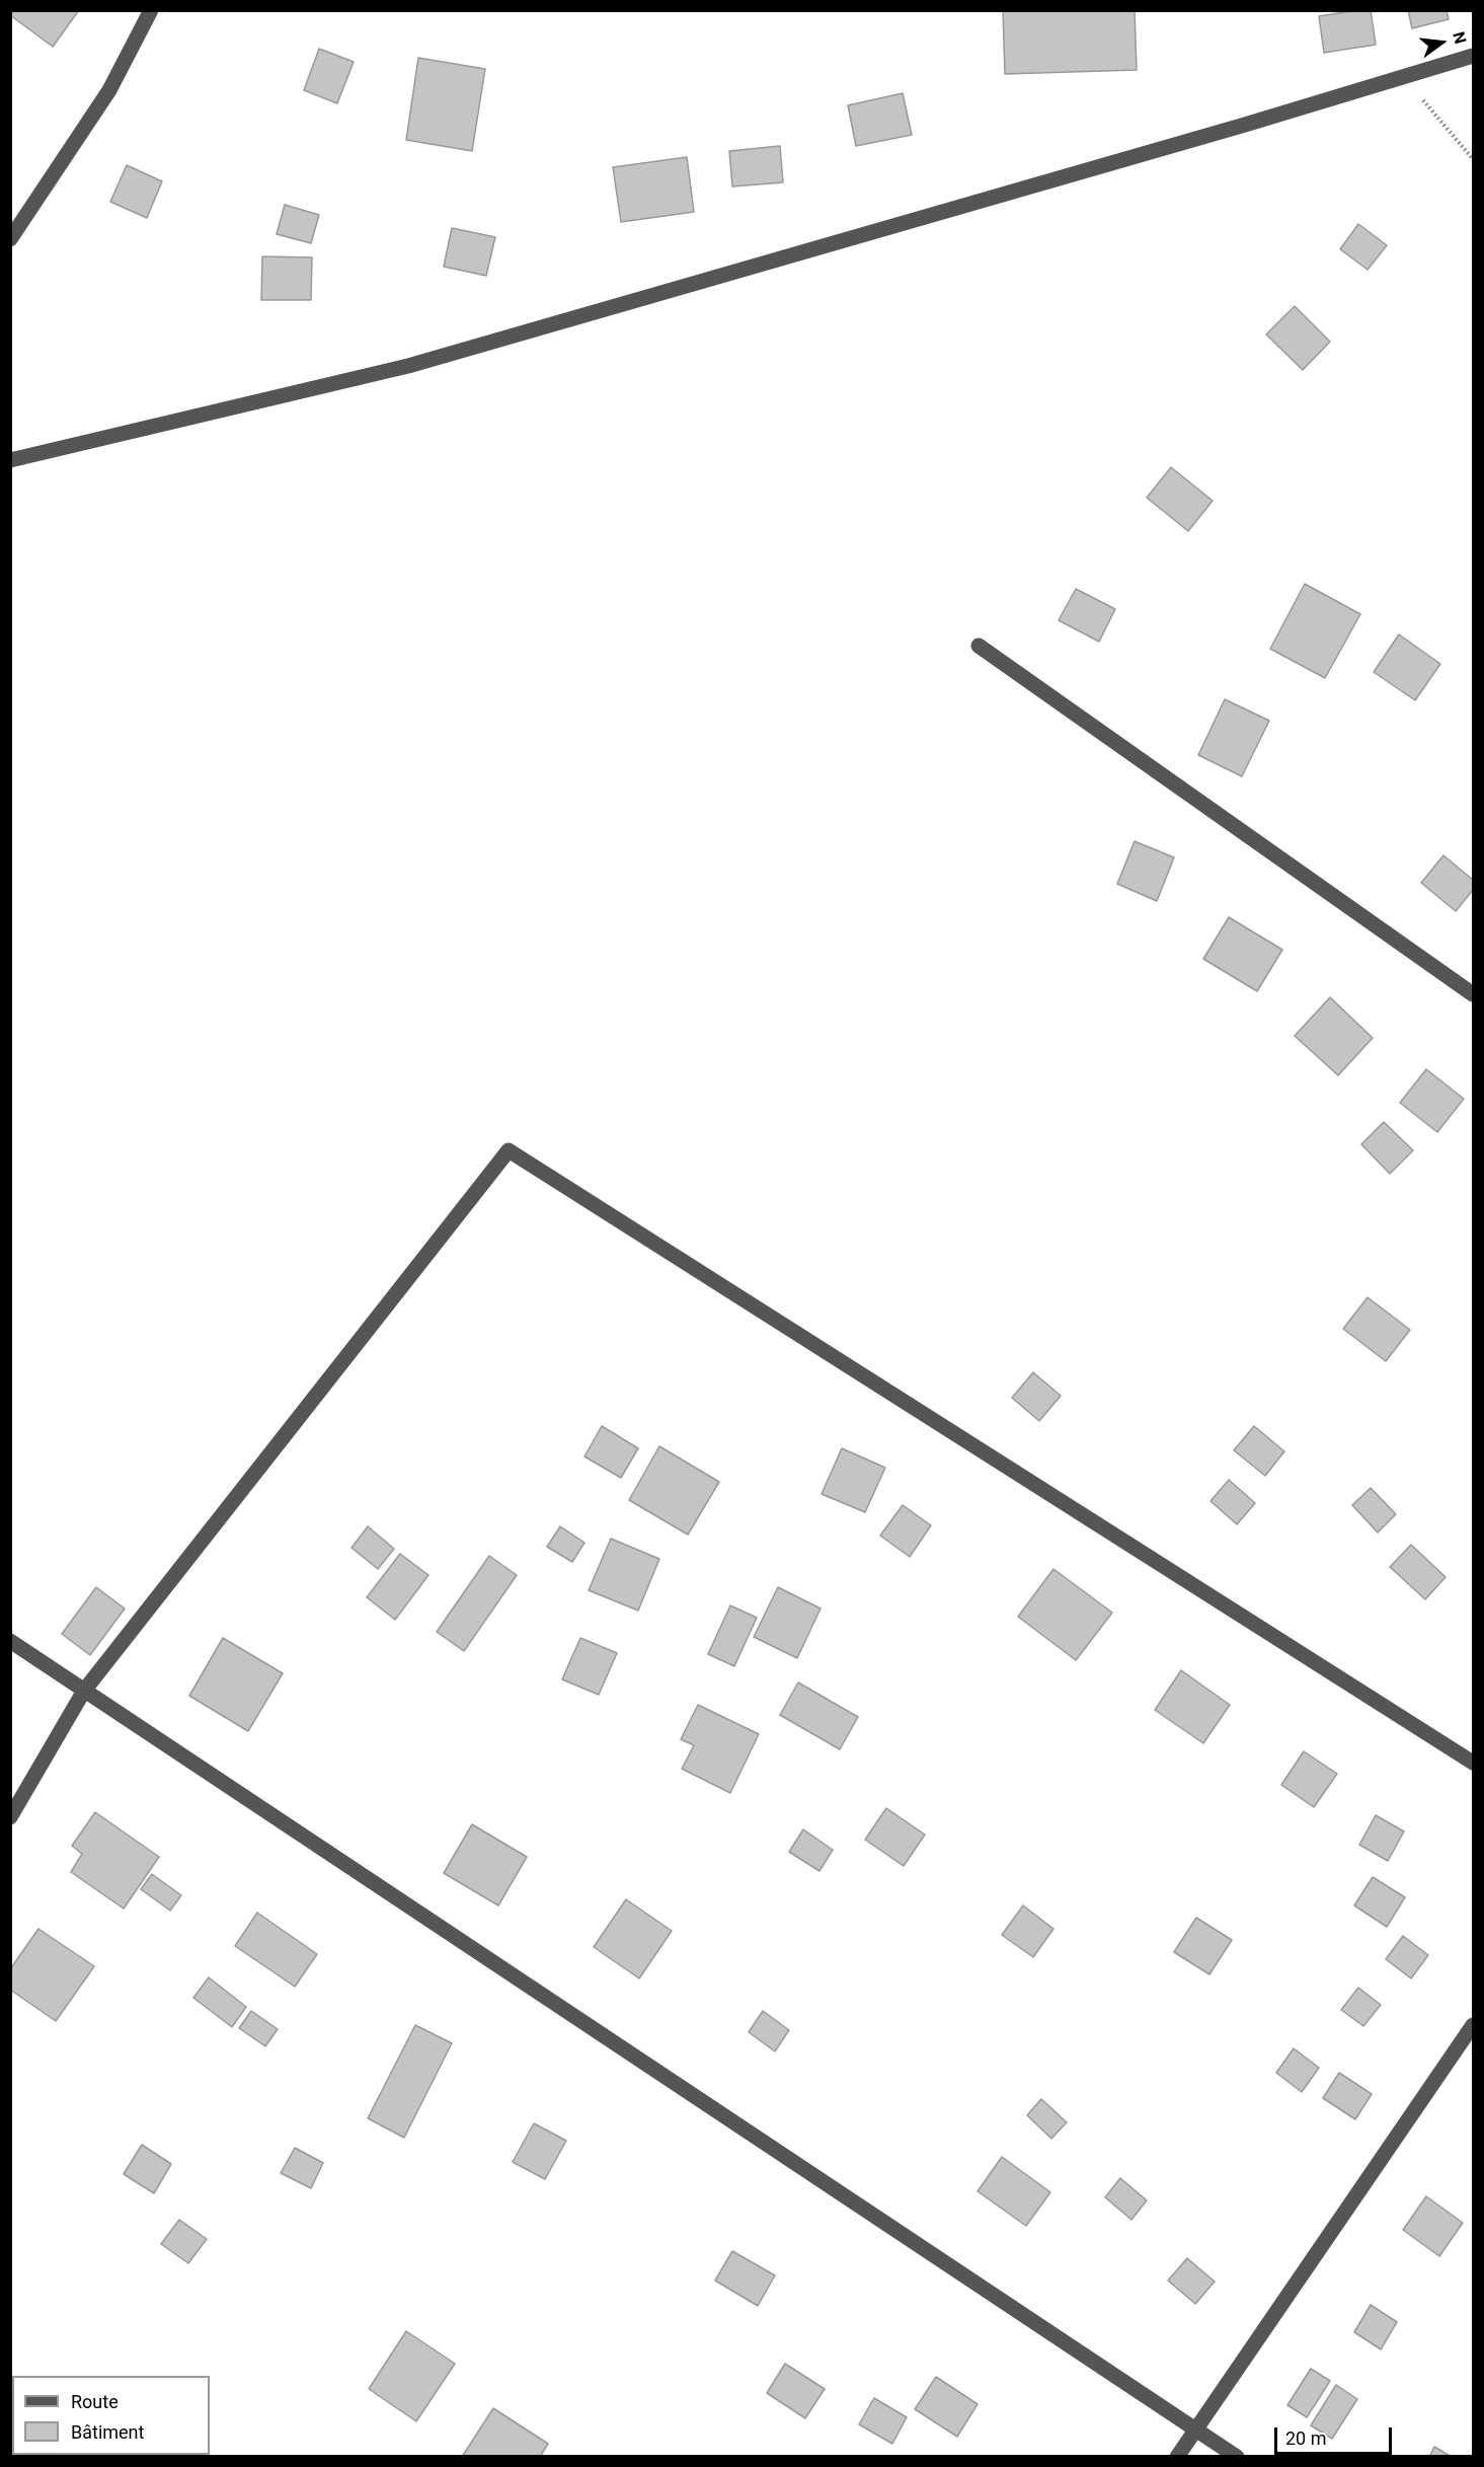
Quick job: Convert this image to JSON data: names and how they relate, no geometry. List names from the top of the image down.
{
  "legend": ["Route", "Bâtiment"],
  "scale_bar": "20 m",
  "north": "right"
}
